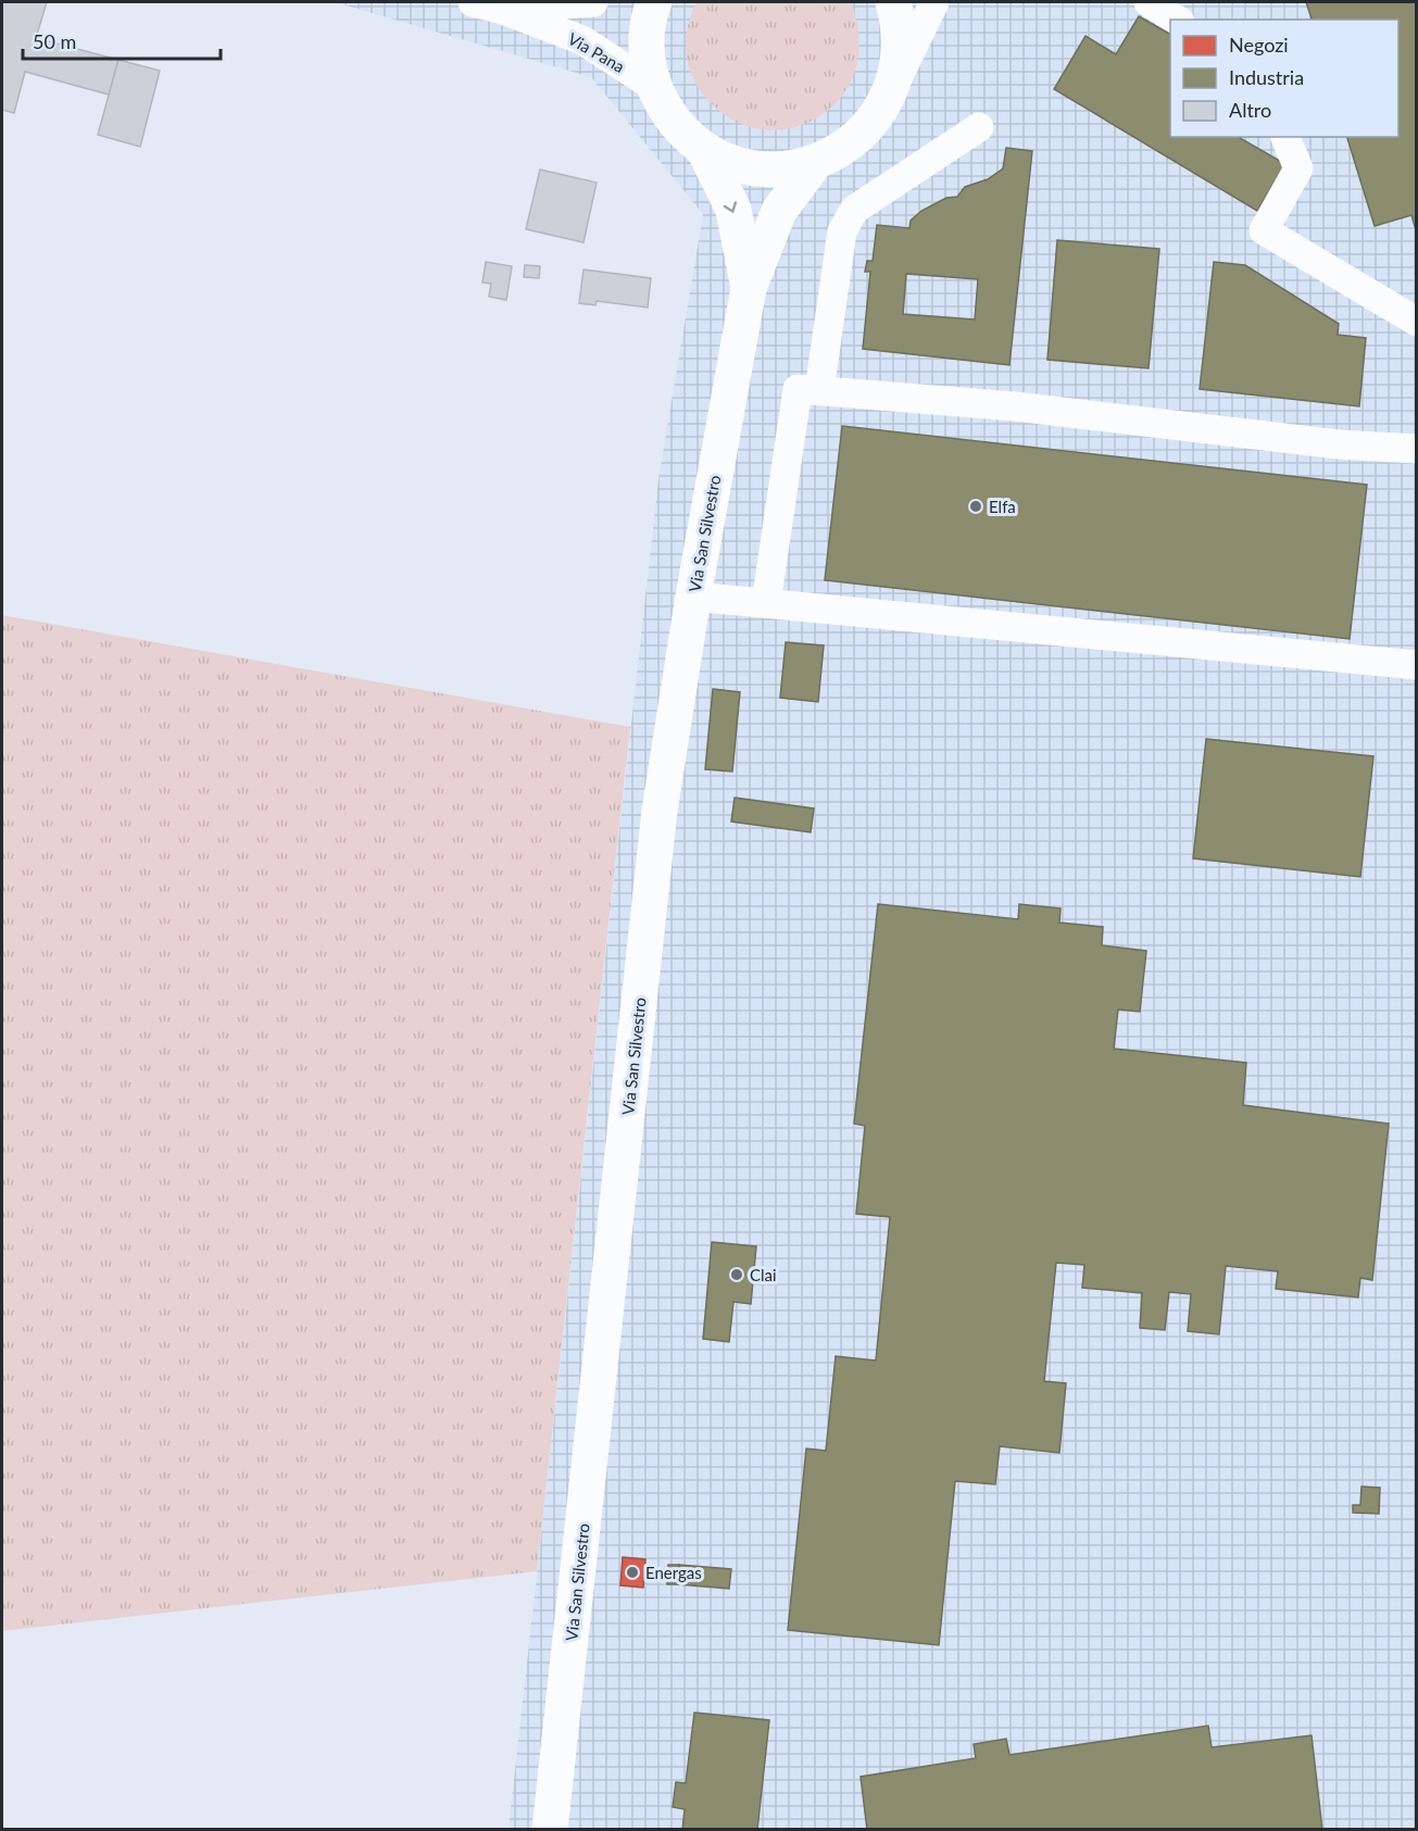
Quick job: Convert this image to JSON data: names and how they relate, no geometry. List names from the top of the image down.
{
  "streets": {
    "main road": ["Via San Silvestro"],
    "street": ["Via Pana"]
  },
  "places": ["Elfa", "Clai", "Energas"],
  "legend": ["Negozi", "Industria", "Altro"],
  "scale_bar": "50 m"
}
